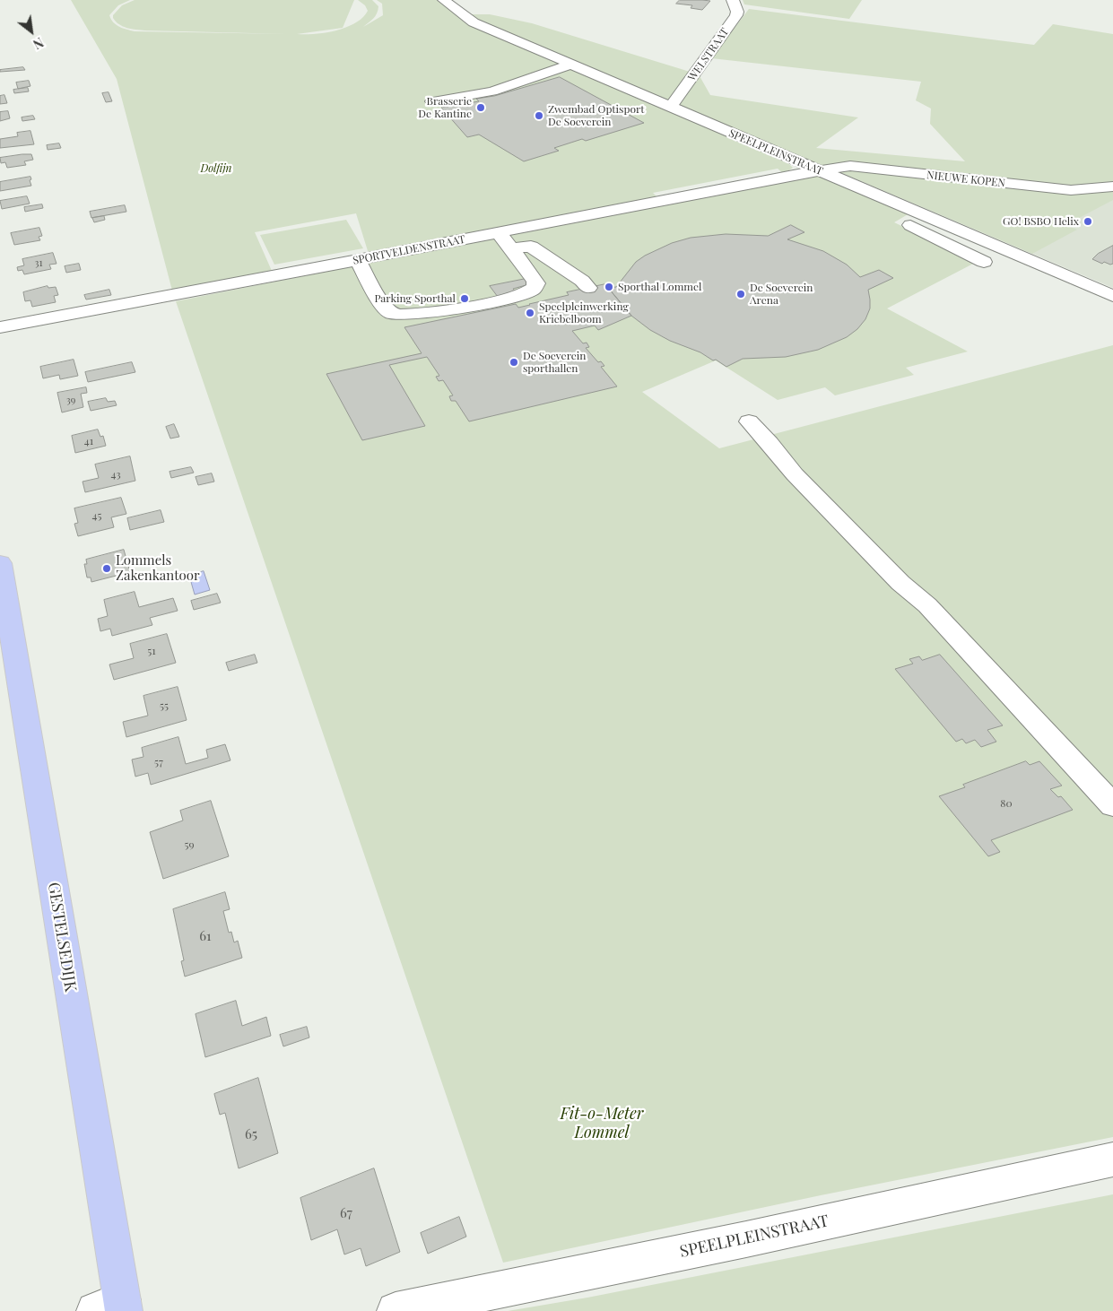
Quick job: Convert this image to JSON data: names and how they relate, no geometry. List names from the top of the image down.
{
  "streets": {
    "main road": ["GESTELSEDIJK"],
    "street": [
      "WELSTRAAT",
      "SPEELPLEINSTRAAT",
      "NIEUWE KOPEN",
      "SPORTVELDENSTRAAT"
    ]
  },
  "crossings": [
    ["WELSTRAAT", "SPEELPLEINSTRAAT"],
    ["SPEELPLEINSTRAAT", "NIEUWE KOPEN"],
    ["SPEELPLEINSTRAAT", "SPORTVELDENSTRAAT"],
    ["NIEUWE KOPEN", "SPORTVELDENSTRAAT"]
  ],
  "parks": ["Dolfijn", "Fit-o-Meter Lommel"],
  "places": [
    "Brasserie De Kantine",
    "Zwembad Optisport De Soeverein",
    "GO! BSBO Helix",
    "Sporthal Lommel",
    "De Soeverein Arena",
    "Parking Sporthal",
    "Speelpleinwerking Kriebelboom",
    "De Soeverein sporthallen",
    "Lommels Zakenkantoor"
  ],
  "house_numbers": [
    "31",
    "39",
    "41",
    "43",
    "45",
    "51",
    "55",
    "57",
    "80",
    "59",
    "61",
    "65",
    "67"
  ],
  "north": "bottom right"
}
